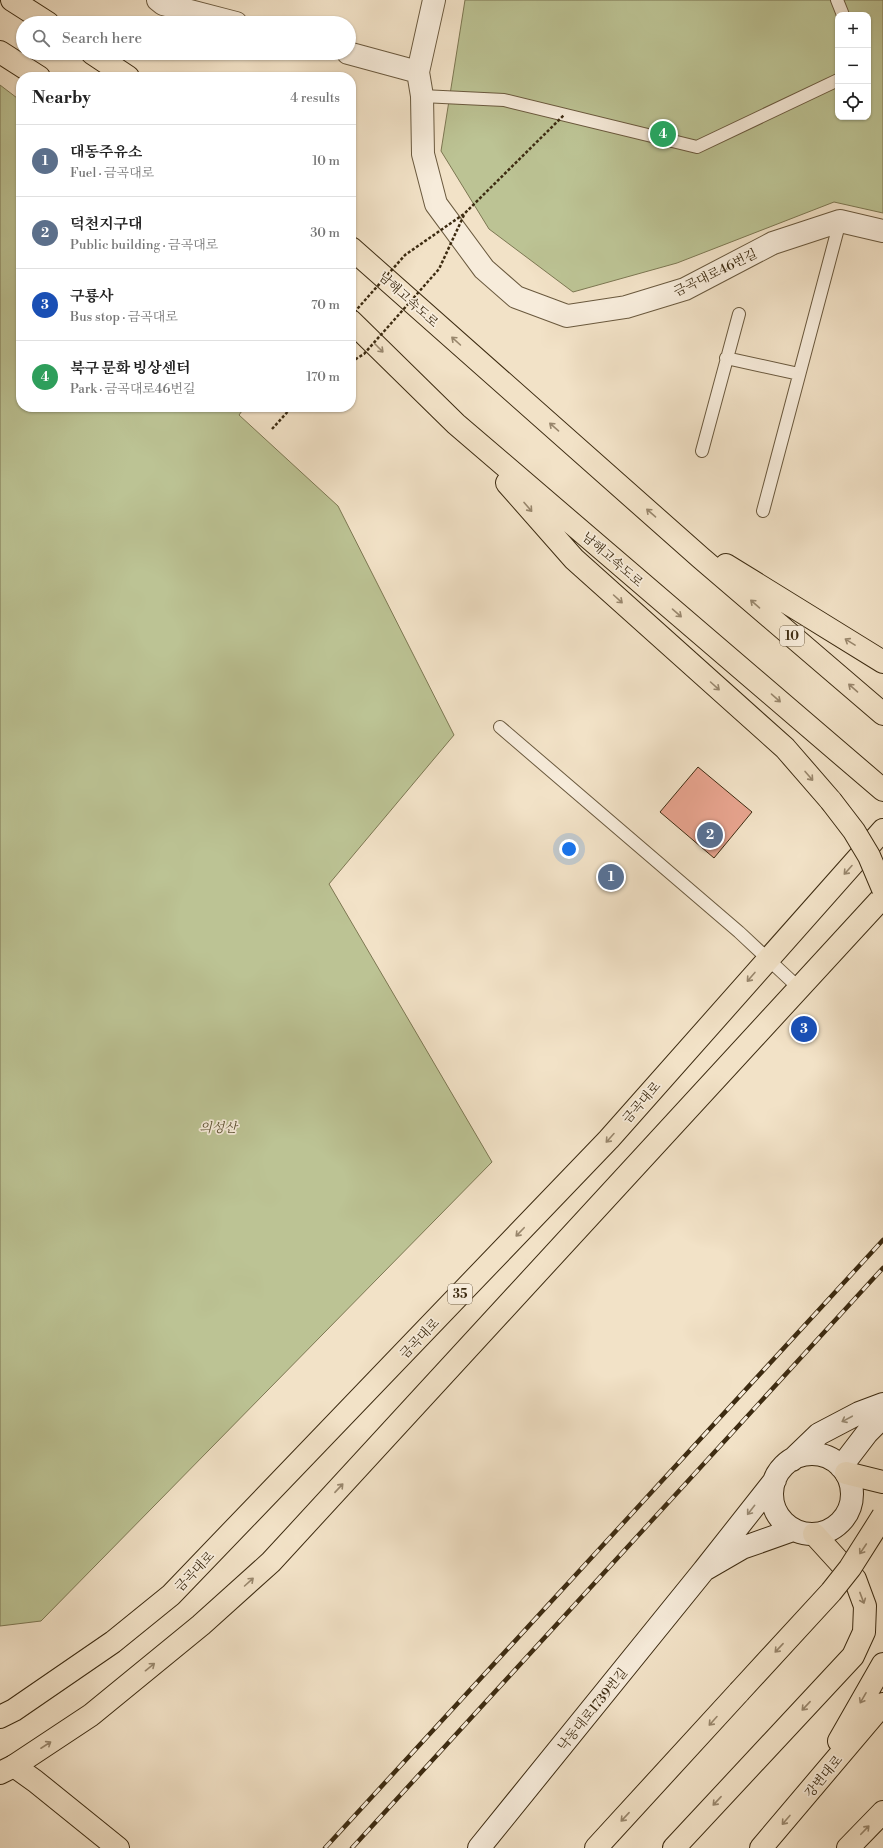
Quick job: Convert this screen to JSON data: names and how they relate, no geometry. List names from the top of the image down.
{
  "streets": {
    "main road": [
      "남해고속도로",
      "10",
      "금곡대로",
      "35",
      "강변대로"
    ],
    "street": ["금곡대로46번길", "낙동대로1739번길"]
  },
  "parks": ["의성산"],
  "page": {
    "map_buttons": ["+", "−"],
    "search": "Search here",
    "heading": ["Nearby", "4 results"],
    "pins": [
      "4",
      "2",
      "1",
      "3"
    ],
    "list": [
      {
        "mark": "1",
        "name": "대동주유소",
        "note": "Fuel · 금곡대로",
        "value": "10 m"
      },
      {
        "mark": "2",
        "name": "덕천지구대",
        "note": "Public building · 금곡대로",
        "value": "30 m"
      },
      {
        "mark": "3",
        "name": "구룡사",
        "note": "Bus stop · 금곡대로",
        "value": "70 m"
      },
      {
        "mark": "4",
        "name": "북구 문화 빙상센터",
        "note": "Park · 금곡대로46번길",
        "value": "170 m"
      }
    ]
  }
}
